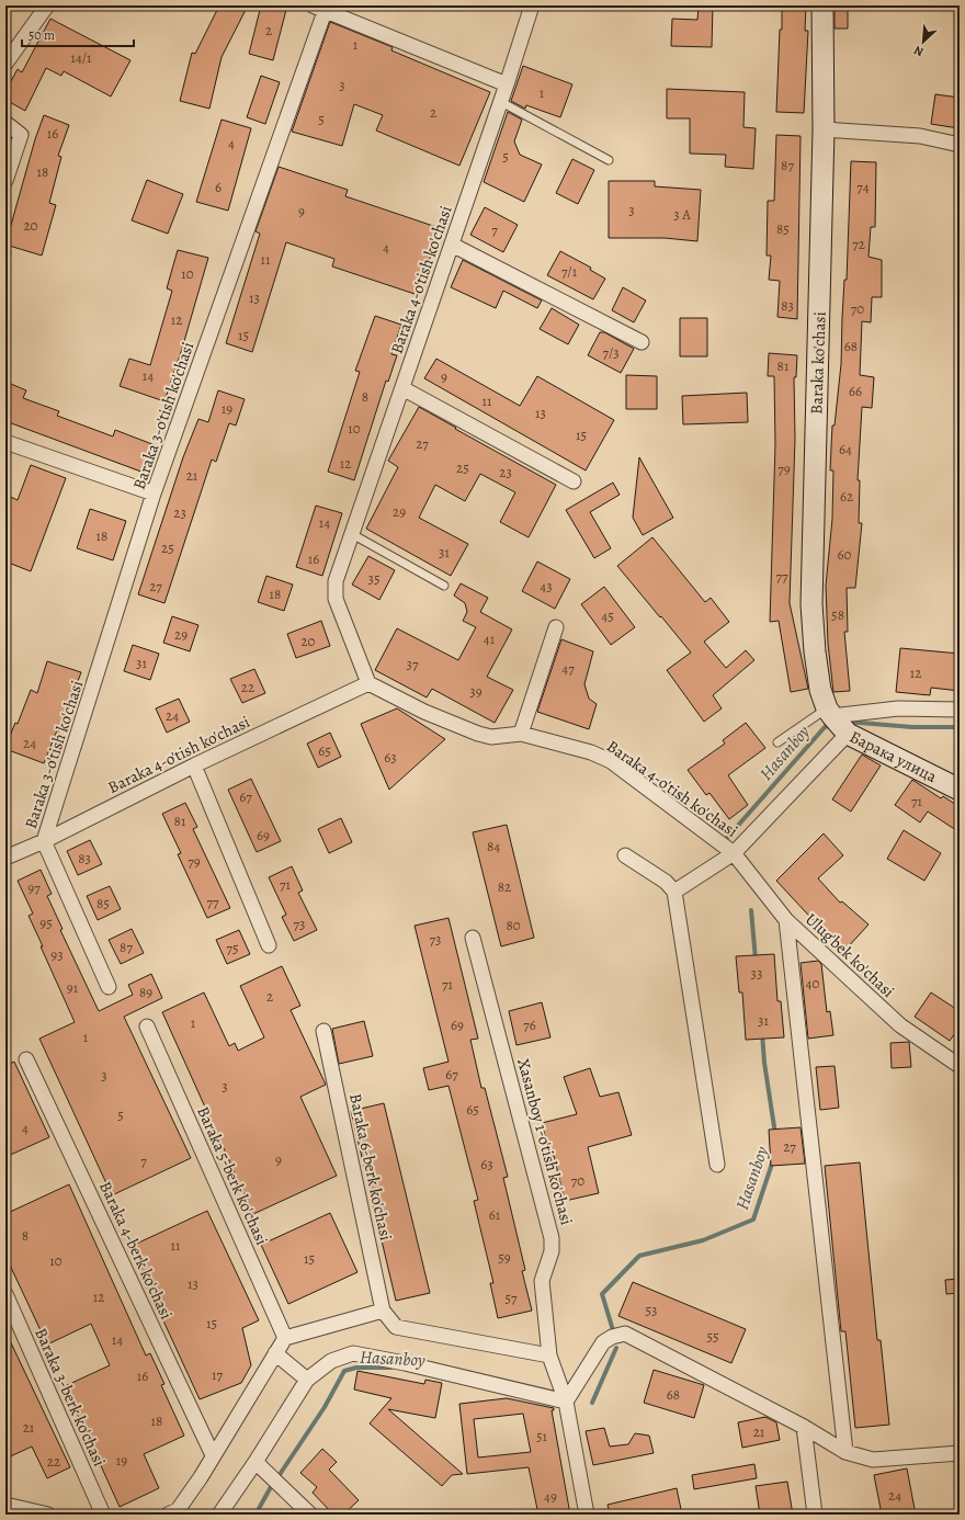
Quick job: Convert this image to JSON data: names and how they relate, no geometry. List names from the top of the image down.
{
  "streets": {
    "main road": ["Baraka ko'chasi", "Барака улица"],
    "street": [
      "Baraka 4-o'tish ko'chasi",
      "Baraka 3-o'tish ko'chasi",
      "Ulug'bek ko'chasi",
      "Xasanboy 1-o'tish ko'chasi",
      "Baraka 6-berk ko'chasi",
      "Baraka 5-berk ko'chasi",
      "Baraka 4-berk ko'chasi",
      "Baraka 3-berk ko'chasi"
    ]
  },
  "crossings": [
    ["Baraka 4-o'tish ko'chasi", "Baraka 3-o'tish ko'chasi"],
    ["Baraka 4-o'tish ko'chasi", "Ulug'bek ko'chasi"],
    ["Baraka ko'chasi", "Барака улица"]
  ],
  "water": ["Hasanboy"],
  "house_numbers": [
    "2",
    "1",
    "14/1",
    "3",
    "1",
    "2",
    "5",
    "16",
    "4",
    "5",
    "87",
    "18",
    "6",
    "74",
    "3",
    "9",
    "3 A",
    "20",
    "85",
    "7",
    "72",
    "4",
    "11",
    "7/1",
    "10",
    "13",
    "83",
    "70",
    "12",
    "15",
    "68",
    "7/3",
    "81",
    "14",
    "9",
    "66",
    "8",
    "11",
    "19",
    "13",
    "10",
    "15",
    "27",
    "64",
    "12",
    "25",
    "79",
    "23",
    "21",
    "62",
    "29",
    "23",
    "14",
    "18",
    "25",
    "31",
    "60",
    "16",
    "77",
    "35",
    "27",
    "43",
    "18",
    "58",
    "45",
    "29",
    "41",
    "20",
    "31",
    "37",
    "47",
    "12",
    "22",
    "39",
    "24",
    "24",
    "65",
    "63",
    "67",
    "71",
    "81",
    "69",
    "84",
    "83",
    "79",
    "71",
    "82",
    "97",
    "77",
    "85",
    "95",
    "73",
    "80",
    "73",
    "87",
    "75",
    "93",
    "33",
    "40",
    "71",
    "91",
    "89",
    "2",
    "31",
    "1",
    "69",
    "76",
    "1",
    "67",
    "3",
    "3",
    "65",
    "5",
    "4",
    "27",
    "9",
    "7",
    "63",
    "70",
    "61",
    "8",
    "11",
    "59",
    "15",
    "10",
    "13",
    "12",
    "57",
    "53",
    "15",
    "55",
    "14",
    "17",
    "16",
    "68",
    "18",
    "21",
    "21",
    "51",
    "19",
    "22",
    "24",
    "49"
  ],
  "scale_bar": "50 m",
  "north": "bottom left"
}
